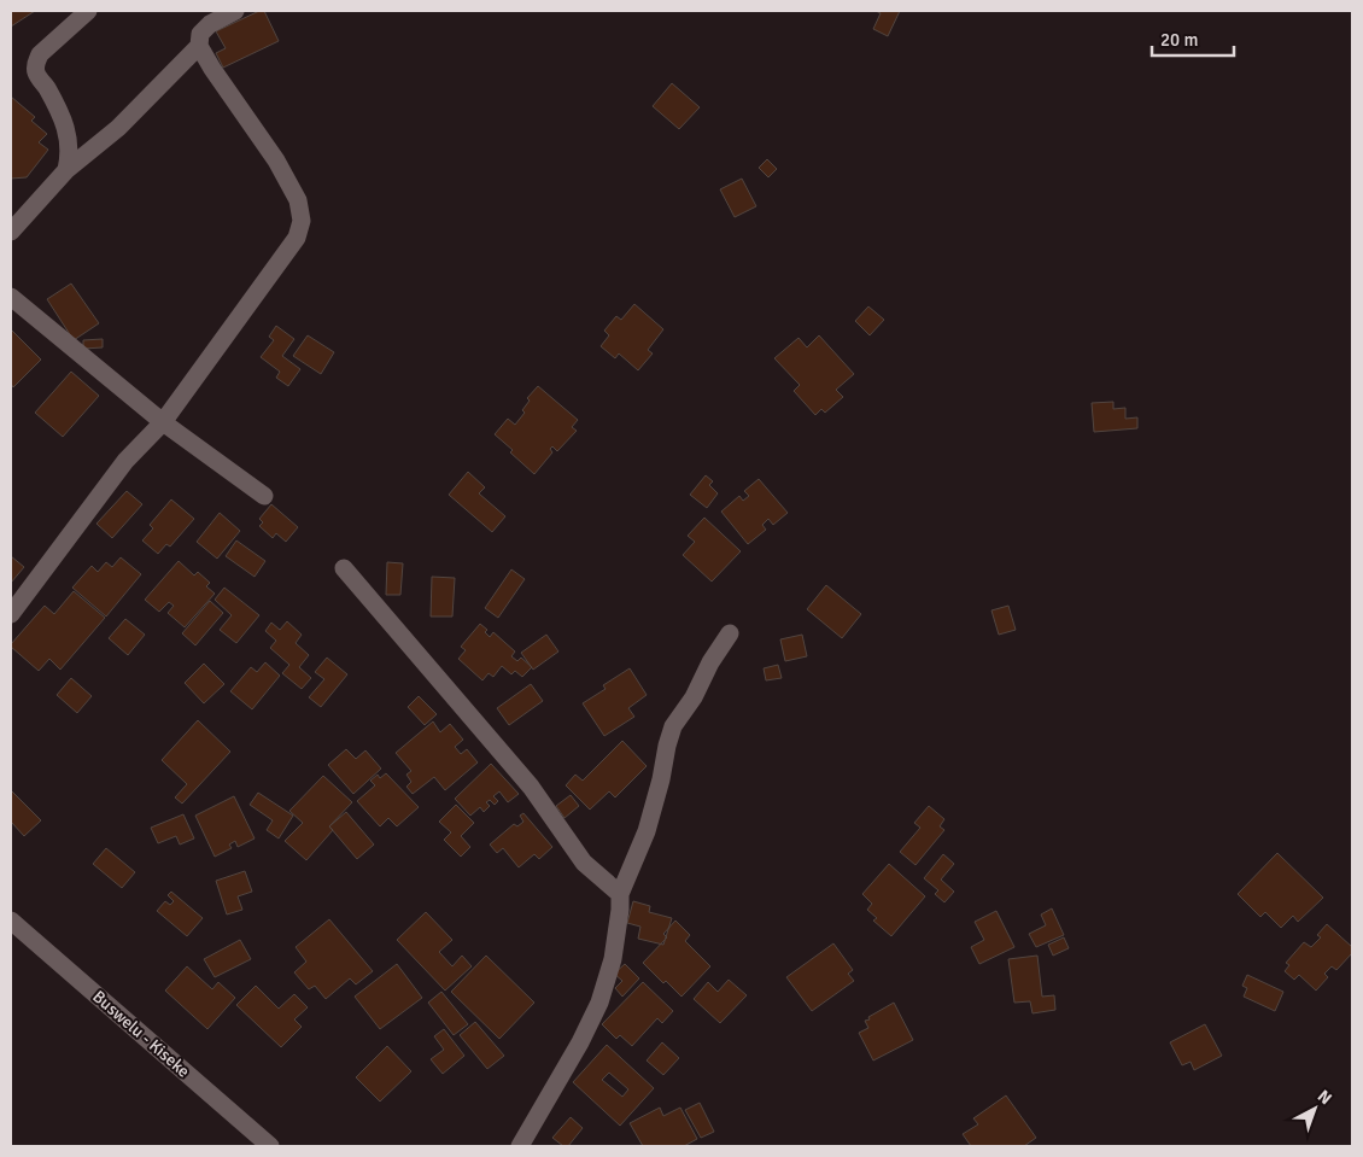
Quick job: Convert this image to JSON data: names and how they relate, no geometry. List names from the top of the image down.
{
  "streets": {
    "street": ["Buswelu - Kiseke"]
  },
  "scale_bar": "20 m",
  "north": "top right"
}
